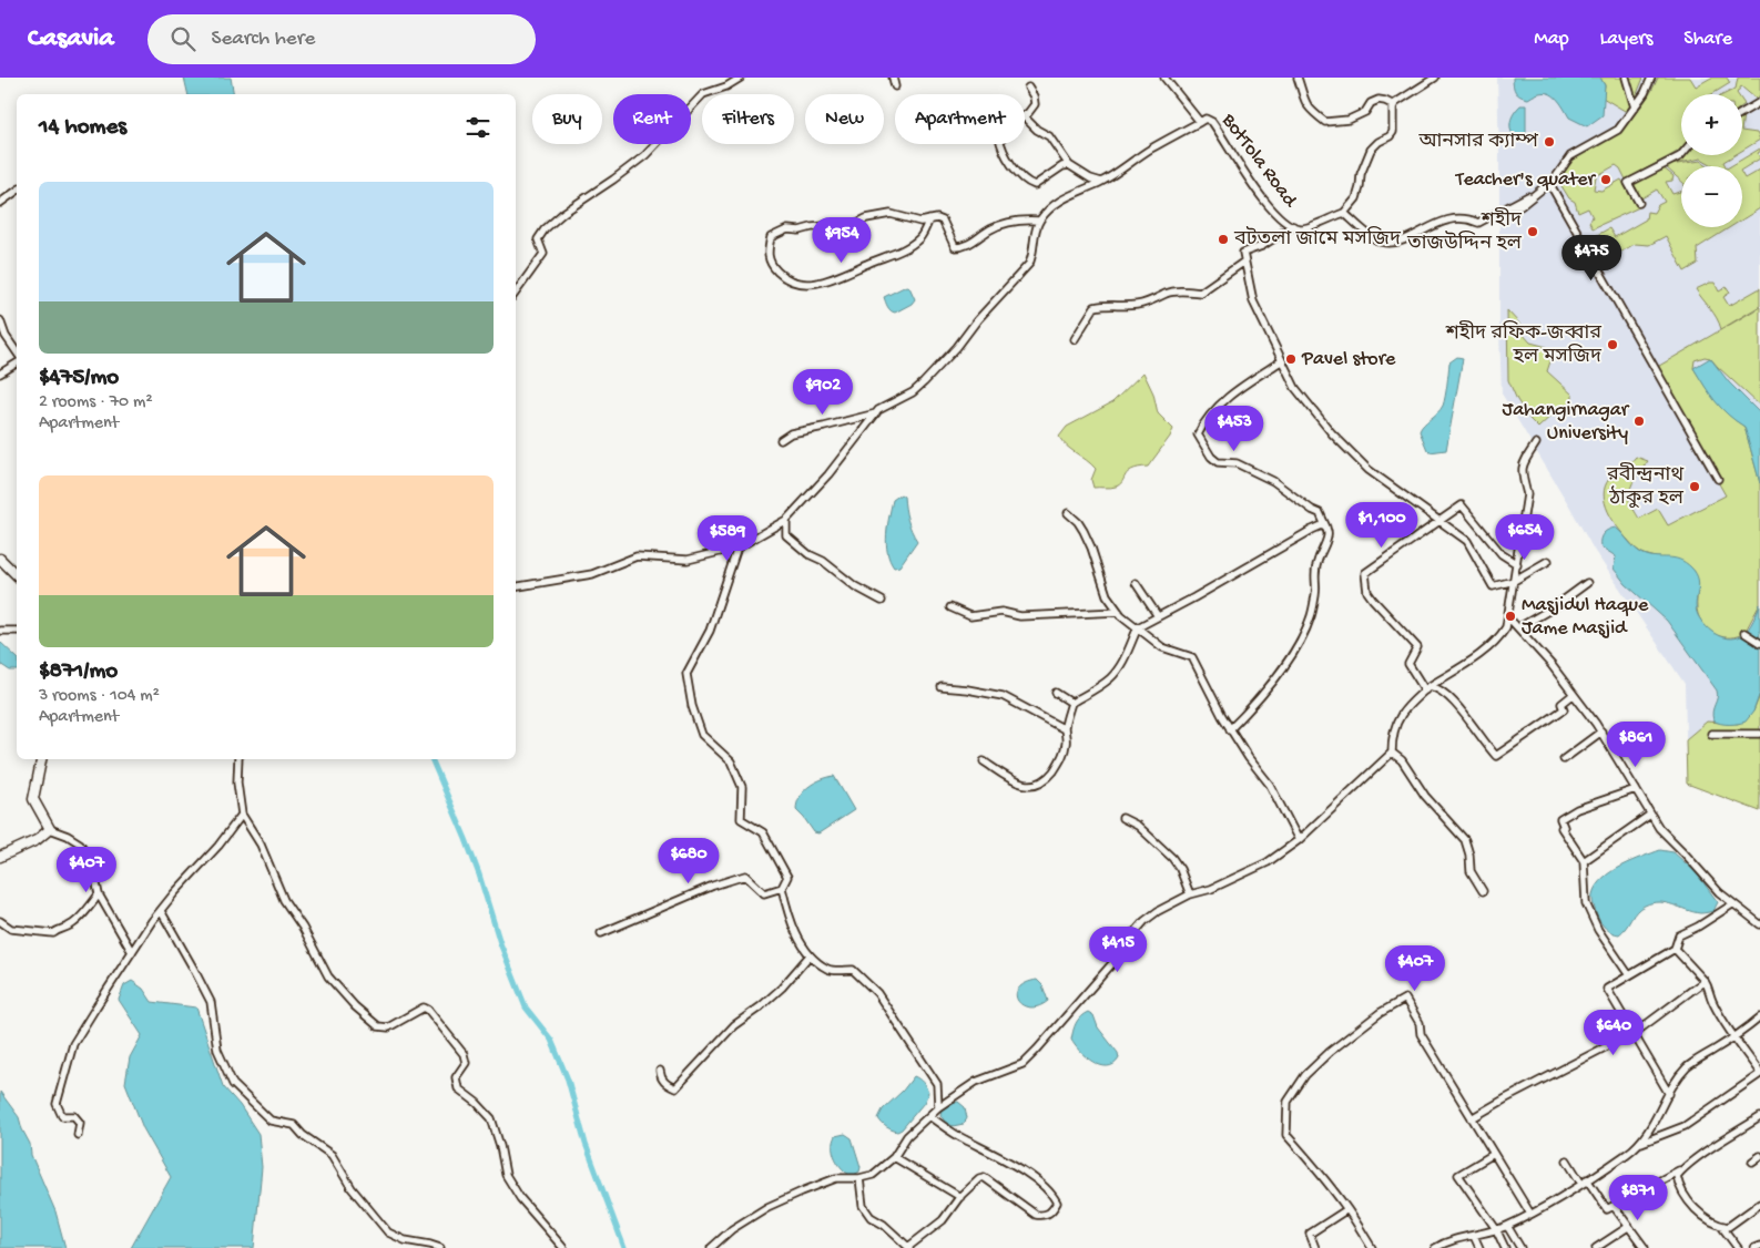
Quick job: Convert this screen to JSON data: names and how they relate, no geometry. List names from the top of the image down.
{
  "streets": {
    "street": ["BotTola Road"]
  },
  "places": [
    "আনসার ক্যাম্প",
    "Teacher's quater",
    "শহীদ তাজউদ্দিন হল",
    "বটতলা জামে মসজিদ",
    "শহীদ রফিক-জব্বার হল মসজিদ",
    "Pavel store",
    "Jahangirnagar University",
    "রবীন্দ্রনাথ ঠাকুর হল",
    "Masjidul Haque Jame Masjid"
  ],
  "page": {
    "header": "Casavia",
    "search": "Search here",
    "nav": ["Map", "Layers", "Share"],
    "map_buttons": ["+", "−"],
    "chip": [
      "Buy",
      "Rent",
      "Filters",
      "New",
      "Apartment"
    ],
    "heading": "14 homes",
    "list": [
      {
        "name": "$475/mo",
        "note": "2 rooms · 70 m² · Apartment"
      },
      {
        "name": "$871/mo",
        "note": "3 rooms · 104 m² · Apartment"
      }
    ],
    "price": [
      "$954",
      "$475",
      "$902",
      "$453",
      "$1,100",
      "$654",
      "$589",
      "$861",
      "$680",
      "$407",
      "$415",
      "$407",
      "$640",
      "$871"
    ]
  }
}
